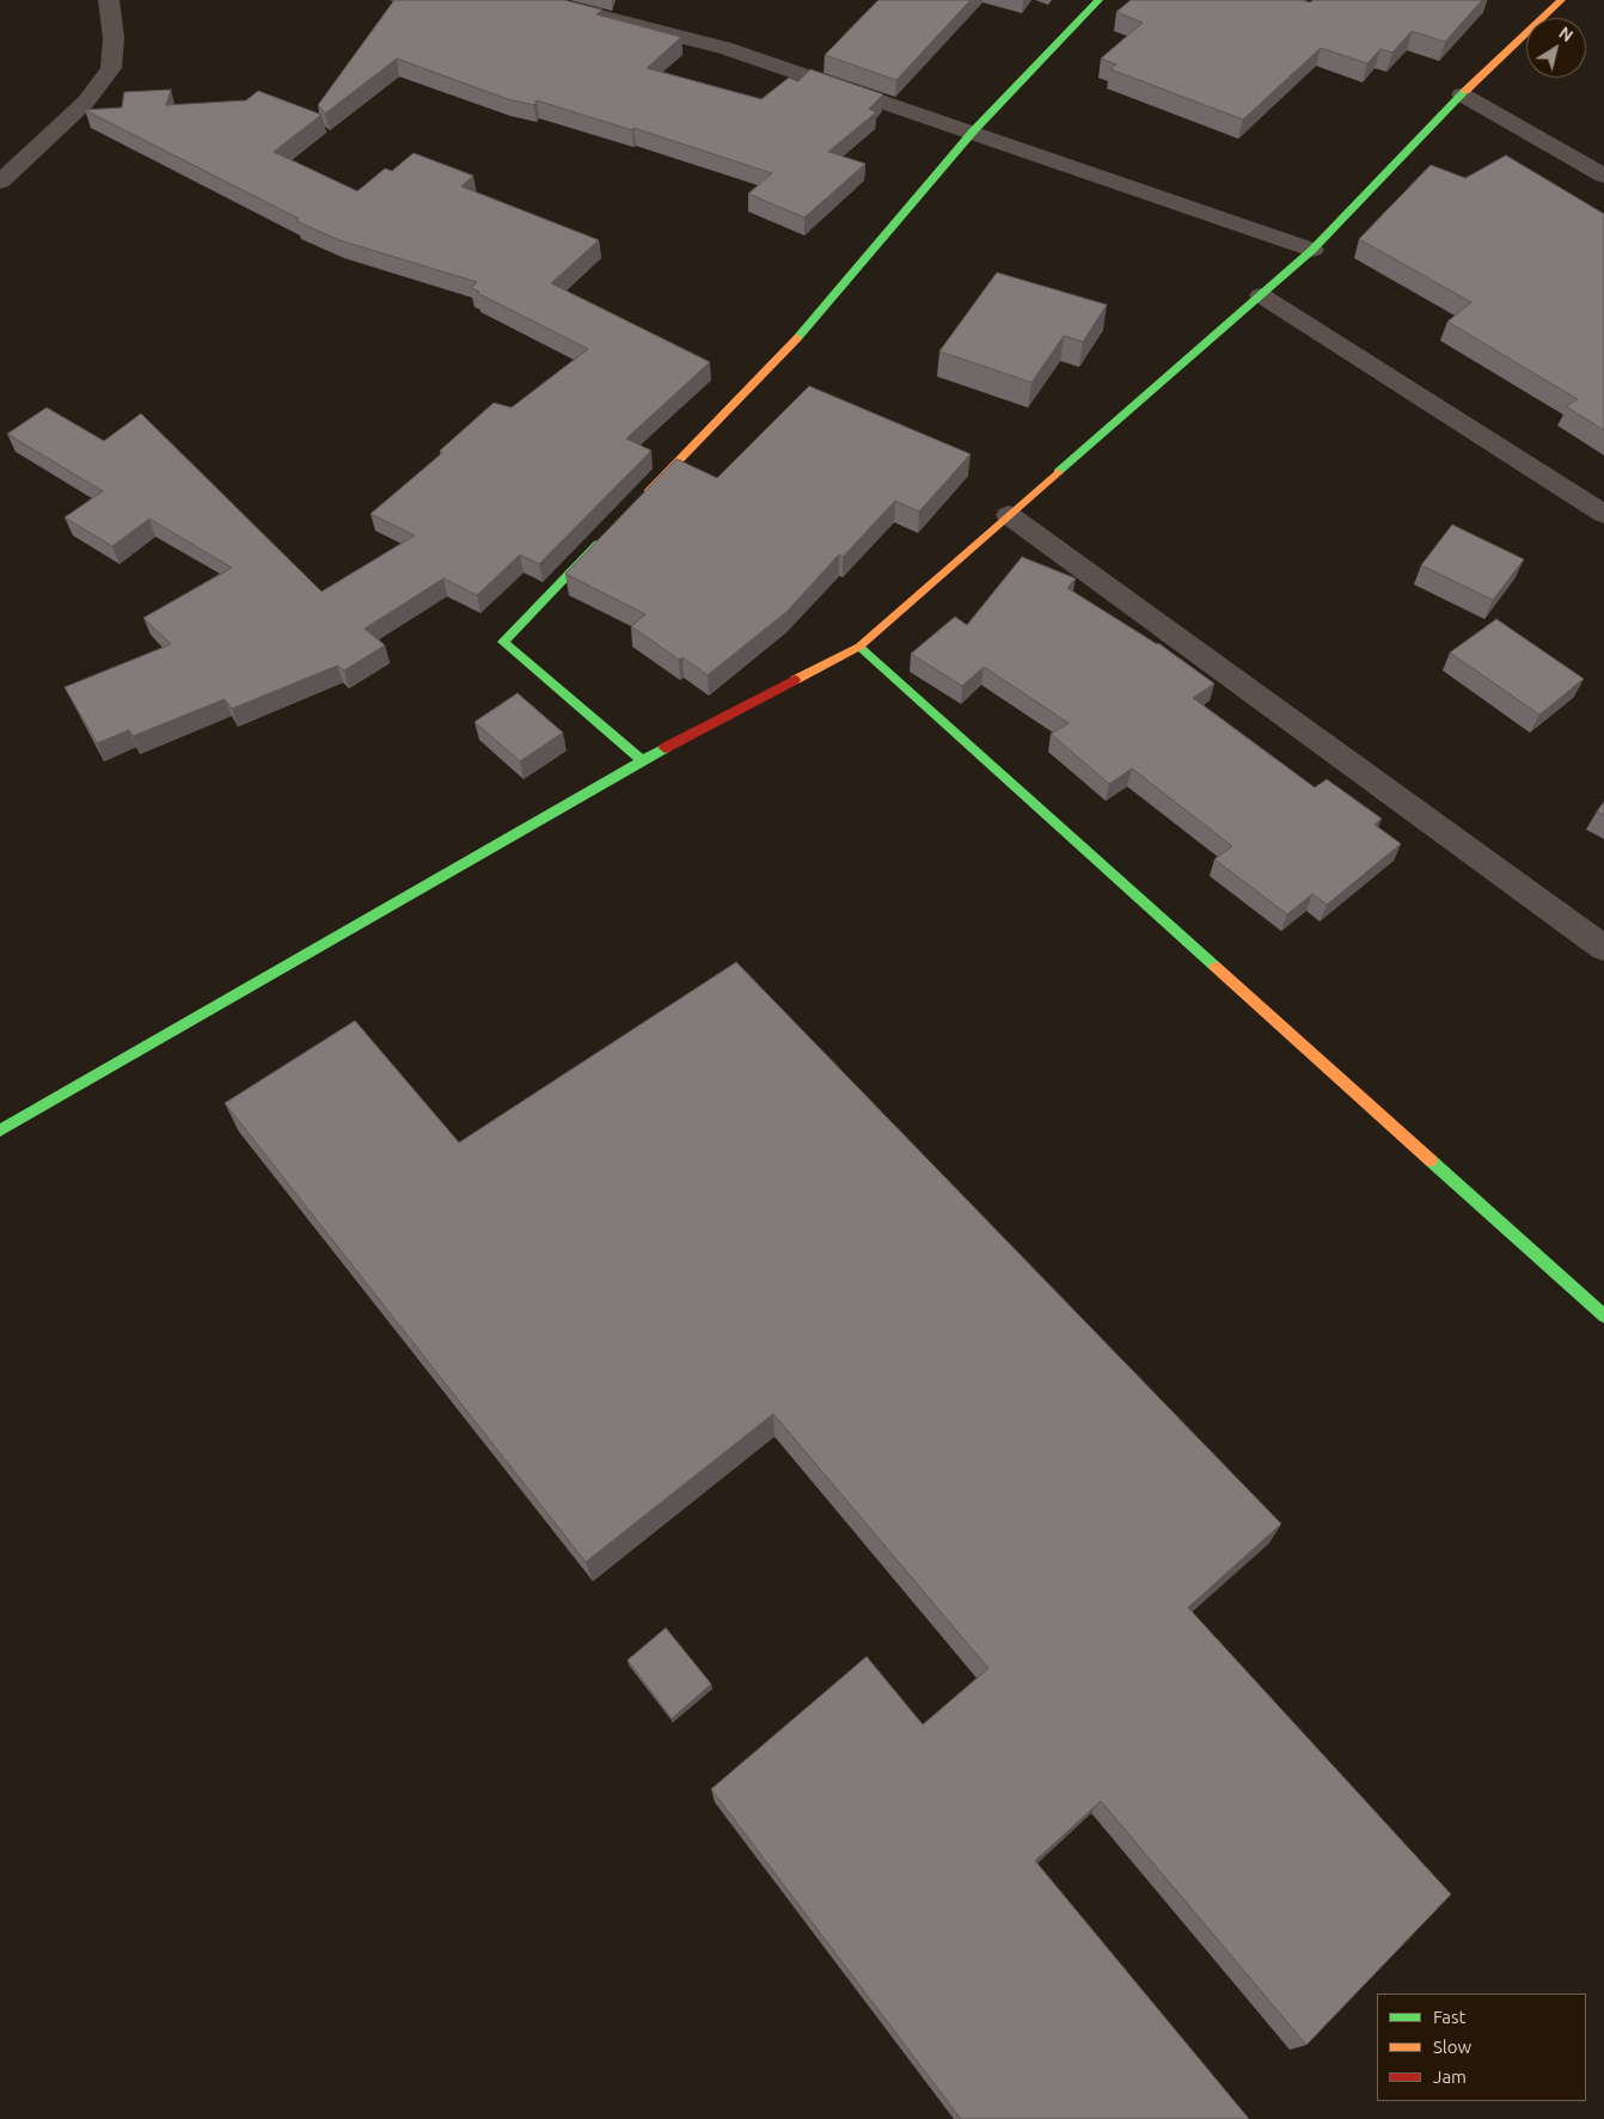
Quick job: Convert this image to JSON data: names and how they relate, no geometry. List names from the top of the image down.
{
  "legend": ["Fast", "Slow", "Jam"],
  "north": "top right"
}
